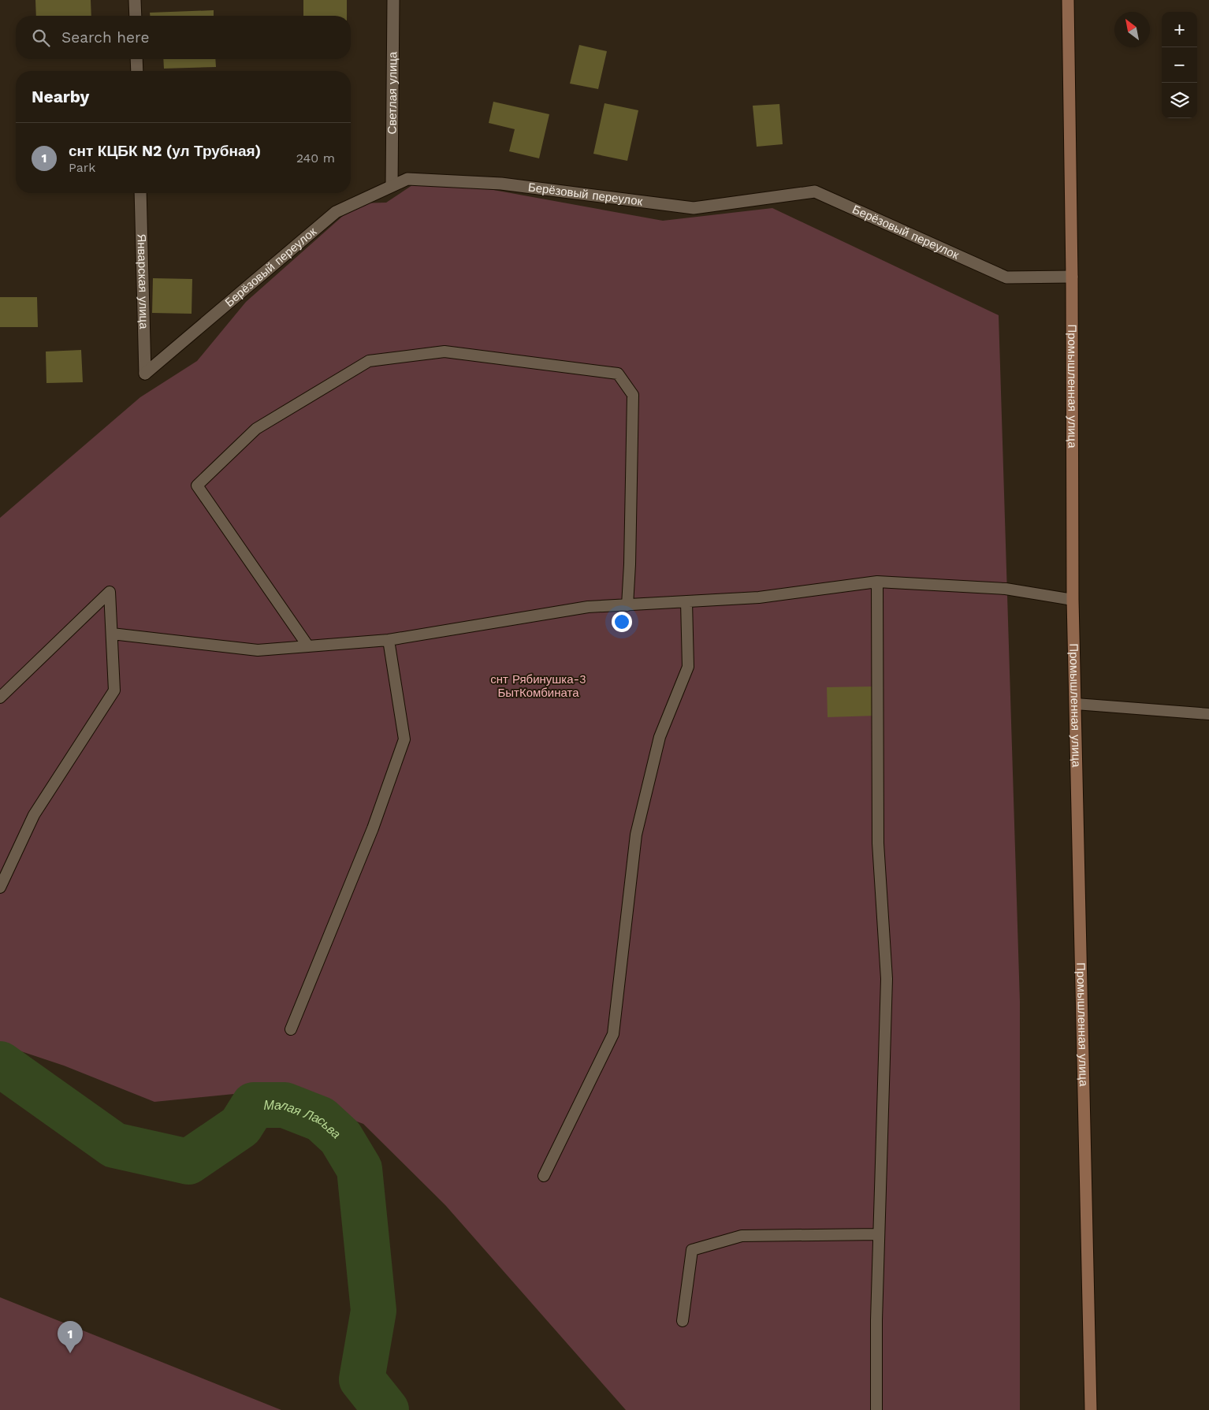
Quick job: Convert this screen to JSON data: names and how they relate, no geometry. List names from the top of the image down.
{
  "streets": {
    "main road": ["Промышленная улица"],
    "street": ["Светлая улица", "Берёзовый переулок", "Январская улица"]
  },
  "crossings": [
    ["Светлая улица", "Берёзовый переулок"],
    ["Берёзовый переулок", "Январская улица"],
    ["Берёзовый переулок", "Промышленная улица"]
  ],
  "water": ["Малая Ласьва"],
  "parks": ["снт Рябинушка-3 БытКомбината"],
  "north": "top left",
  "page": {
    "map_buttons": ["+", "−"],
    "search": "Search here",
    "heading": "Nearby",
    "list": [
      {
        "mark": "1",
        "name": "снт КЦБК N2 (ул Трубная)",
        "note": "Park",
        "value": "240 m"
      }
    ],
    "pins": "1"
  }
}
